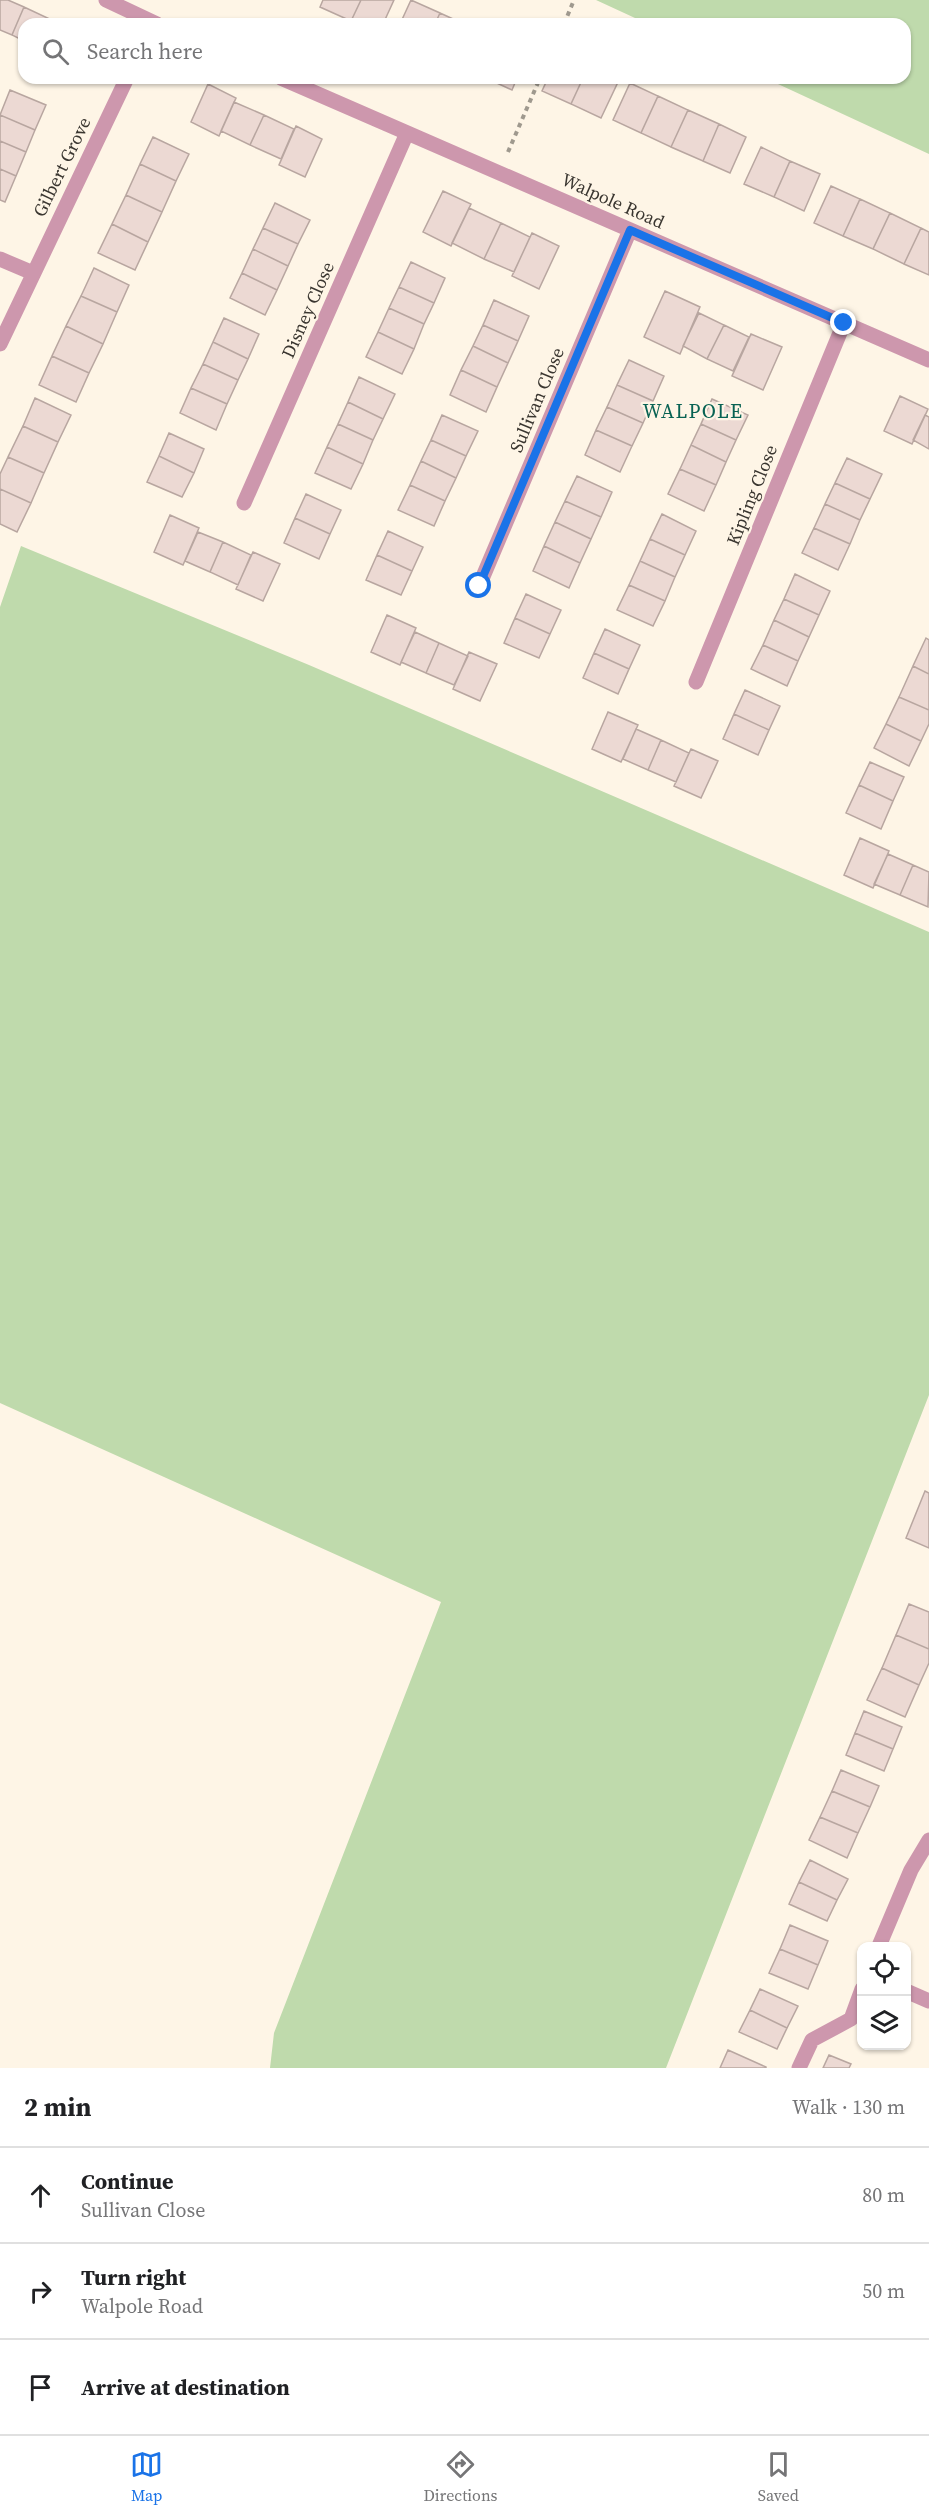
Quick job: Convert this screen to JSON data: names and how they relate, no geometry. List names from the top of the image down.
{
  "streets": {
    "street": [
      "Gilbert Grove",
      "Walpole Road",
      "Disney Close",
      "Sullivan Close",
      "Kipling Close"
    ]
  },
  "crossings": [
    ["Walpole Road", "Disney Close"],
    ["Walpole Road", "Sullivan Close"],
    ["Walpole Road", "Kipling Close"]
  ],
  "districts": ["WALPOLE"],
  "page": {
    "search": "Search here",
    "heading": ["2 min", "Walk · 130 m"],
    "list": [
      ["Continue", "Sullivan Close", "80 m"],
      ["Turn right", "Walpole Road", "50 m"],
      "Arrive at destination"
    ],
    "nav": ["Map", "Directions", "Saved"]
  }
}
